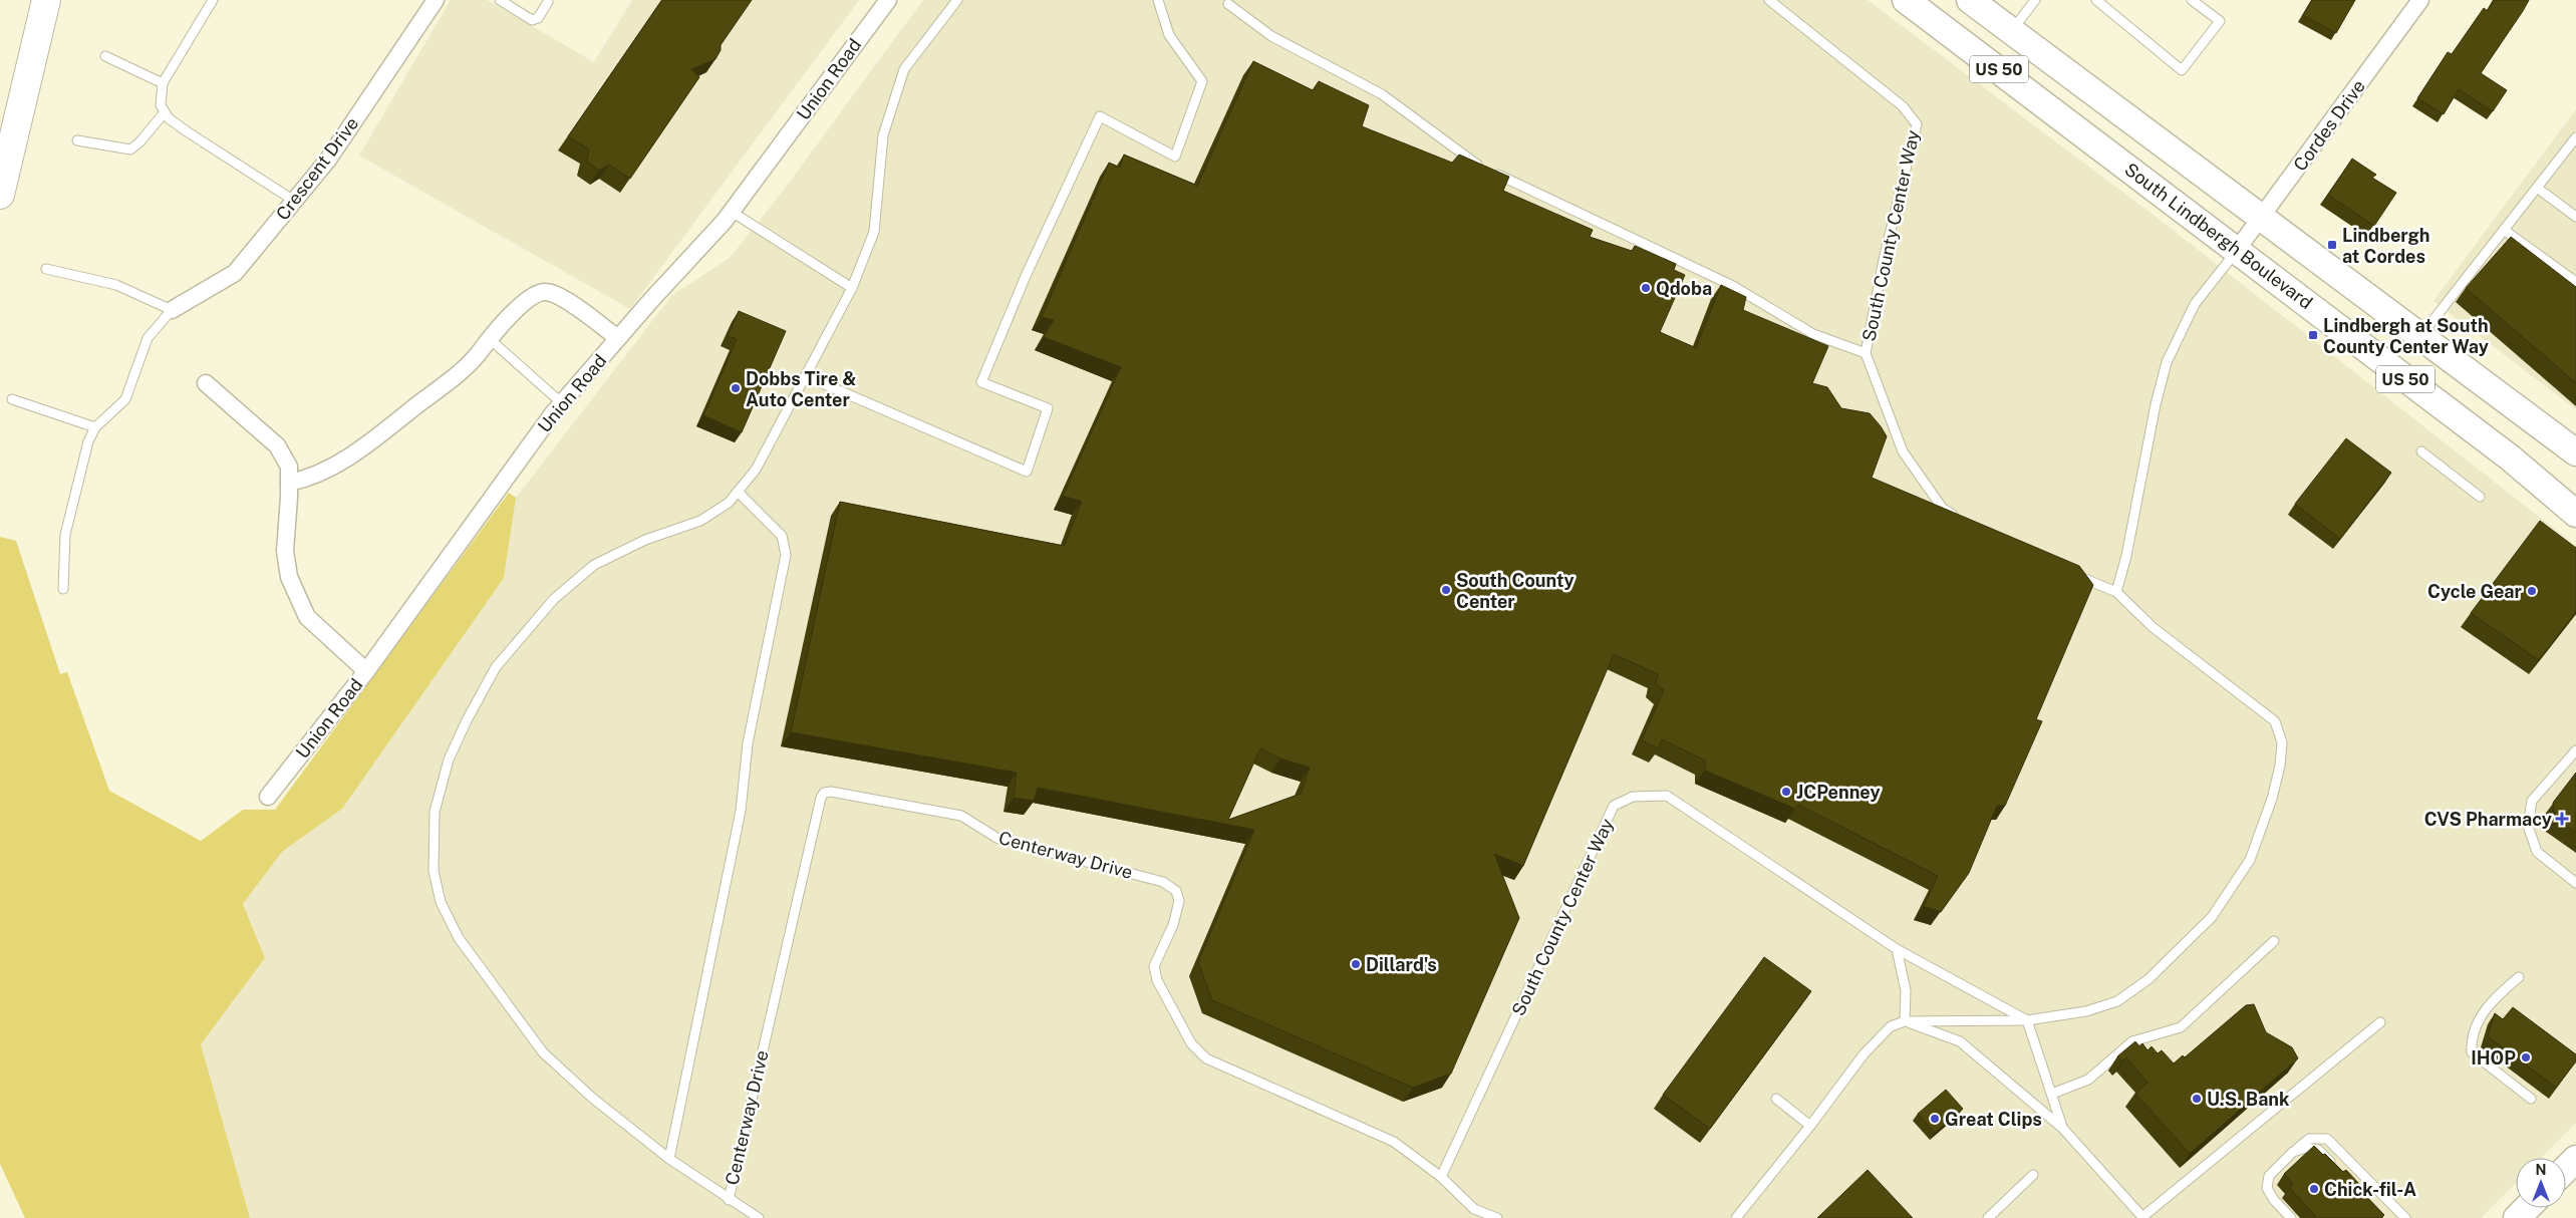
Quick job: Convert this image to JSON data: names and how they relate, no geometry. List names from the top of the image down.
{
  "streets": {
    "main road": ["US 50", "South Lindbergh Boulevard"],
    "street": ["Union Road", "Cordes Drive", "Crescent Drive"],
    "lane": ["South County Center Way", "Centerway Drive"]
  },
  "crossings": [
    ["US 50", "Cordes Drive"],
    ["Cordes Drive", "South Lindbergh Boulevard"],
    ["South County Center Way", "Centerway Drive"]
  ],
  "places": {
    "transit": ["Lindbergh at Cordes", "Lindbergh at South County Center Way"],
    "other": [
      "Qdoba",
      "Dobbs Tire & Auto Center",
      "South County Center",
      "Cycle Gear",
      "JCPenney",
      "Dillard's",
      "IHOP",
      "U.S. Bank",
      "Great Clips",
      "Chick-fil-A"
    ],
    "health": ["CVS Pharmacy"]
  },
  "north": "top"
}
